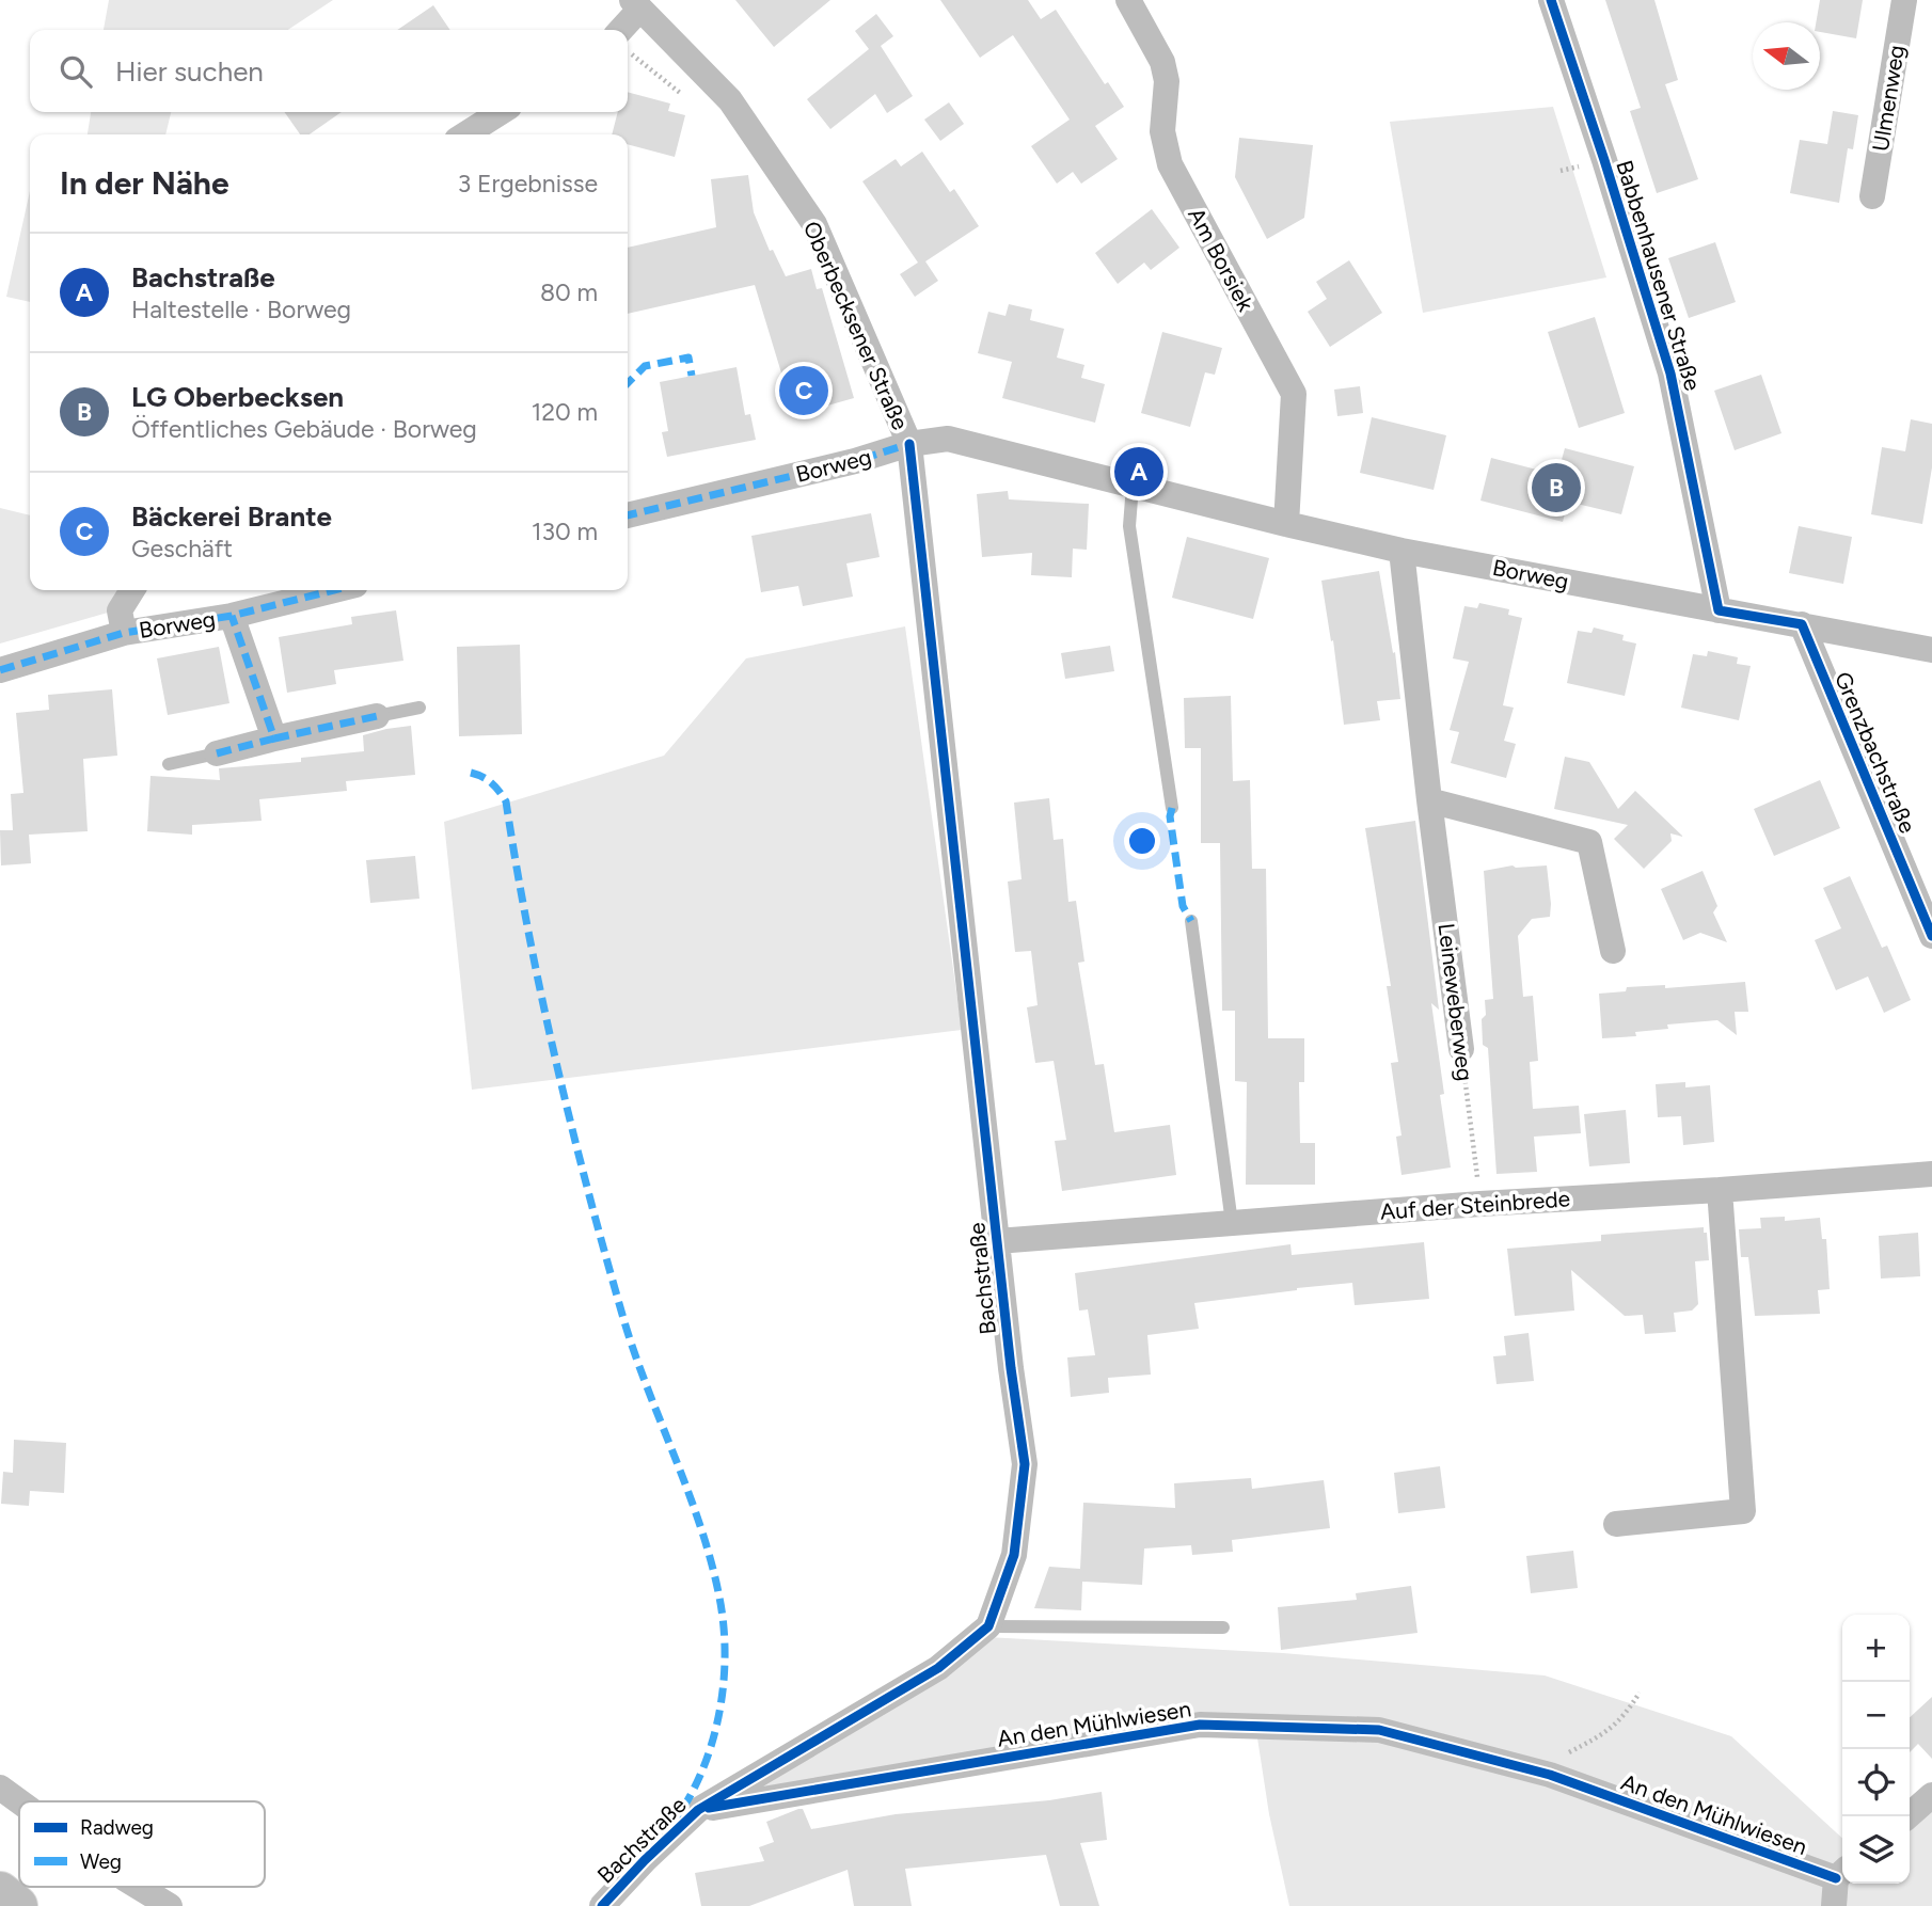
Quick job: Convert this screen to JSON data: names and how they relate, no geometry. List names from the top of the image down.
{
  "streets": {
    "street": [
      "Ulmenweg",
      "Am Borsiek",
      "Babbenhausener Straße",
      "Oberbecksener Straße",
      "Borweg",
      "Grenzbachstraße",
      "Leineweberweg",
      "Auf der Steinbrede",
      "Bachstraße",
      "An den Mühlwiesen"
    ]
  },
  "crossings": [
    ["Am Borsiek", "Borweg"],
    ["Babbenhausener Straße", "Borweg"],
    ["Oberbecksener Straße", "Borweg"],
    ["Oberbecksener Straße", "Bachstraße"],
    ["Borweg", "Grenzbachstraße"],
    ["Borweg", "Leineweberweg"],
    ["Borweg", "Bachstraße"],
    ["Leineweberweg", "Auf der Steinbrede"],
    ["Auf der Steinbrede", "Bachstraße"],
    ["Bachstraße", "An den Mühlwiesen"]
  ],
  "legend": ["Radweg", "Weg"],
  "north": "left",
  "page": {
    "search": "Hier suchen",
    "heading": ["In der Nähe", "3 Ergebnisse"],
    "list": [
      {
        "mark": "A",
        "name": "Bachstraße",
        "note": "Haltestelle · Borweg",
        "value": "80 m"
      },
      {
        "mark": "B",
        "name": "LG Oberbecksen",
        "note": "Öffentliches Gebäude · Borweg",
        "value": "120 m"
      },
      {
        "mark": "C",
        "name": "Bäckerei Brante",
        "note": "Geschäft",
        "value": "130 m"
      }
    ],
    "pins": ["C", "A", "B"],
    "map_buttons": ["+", "−"]
  }
}
